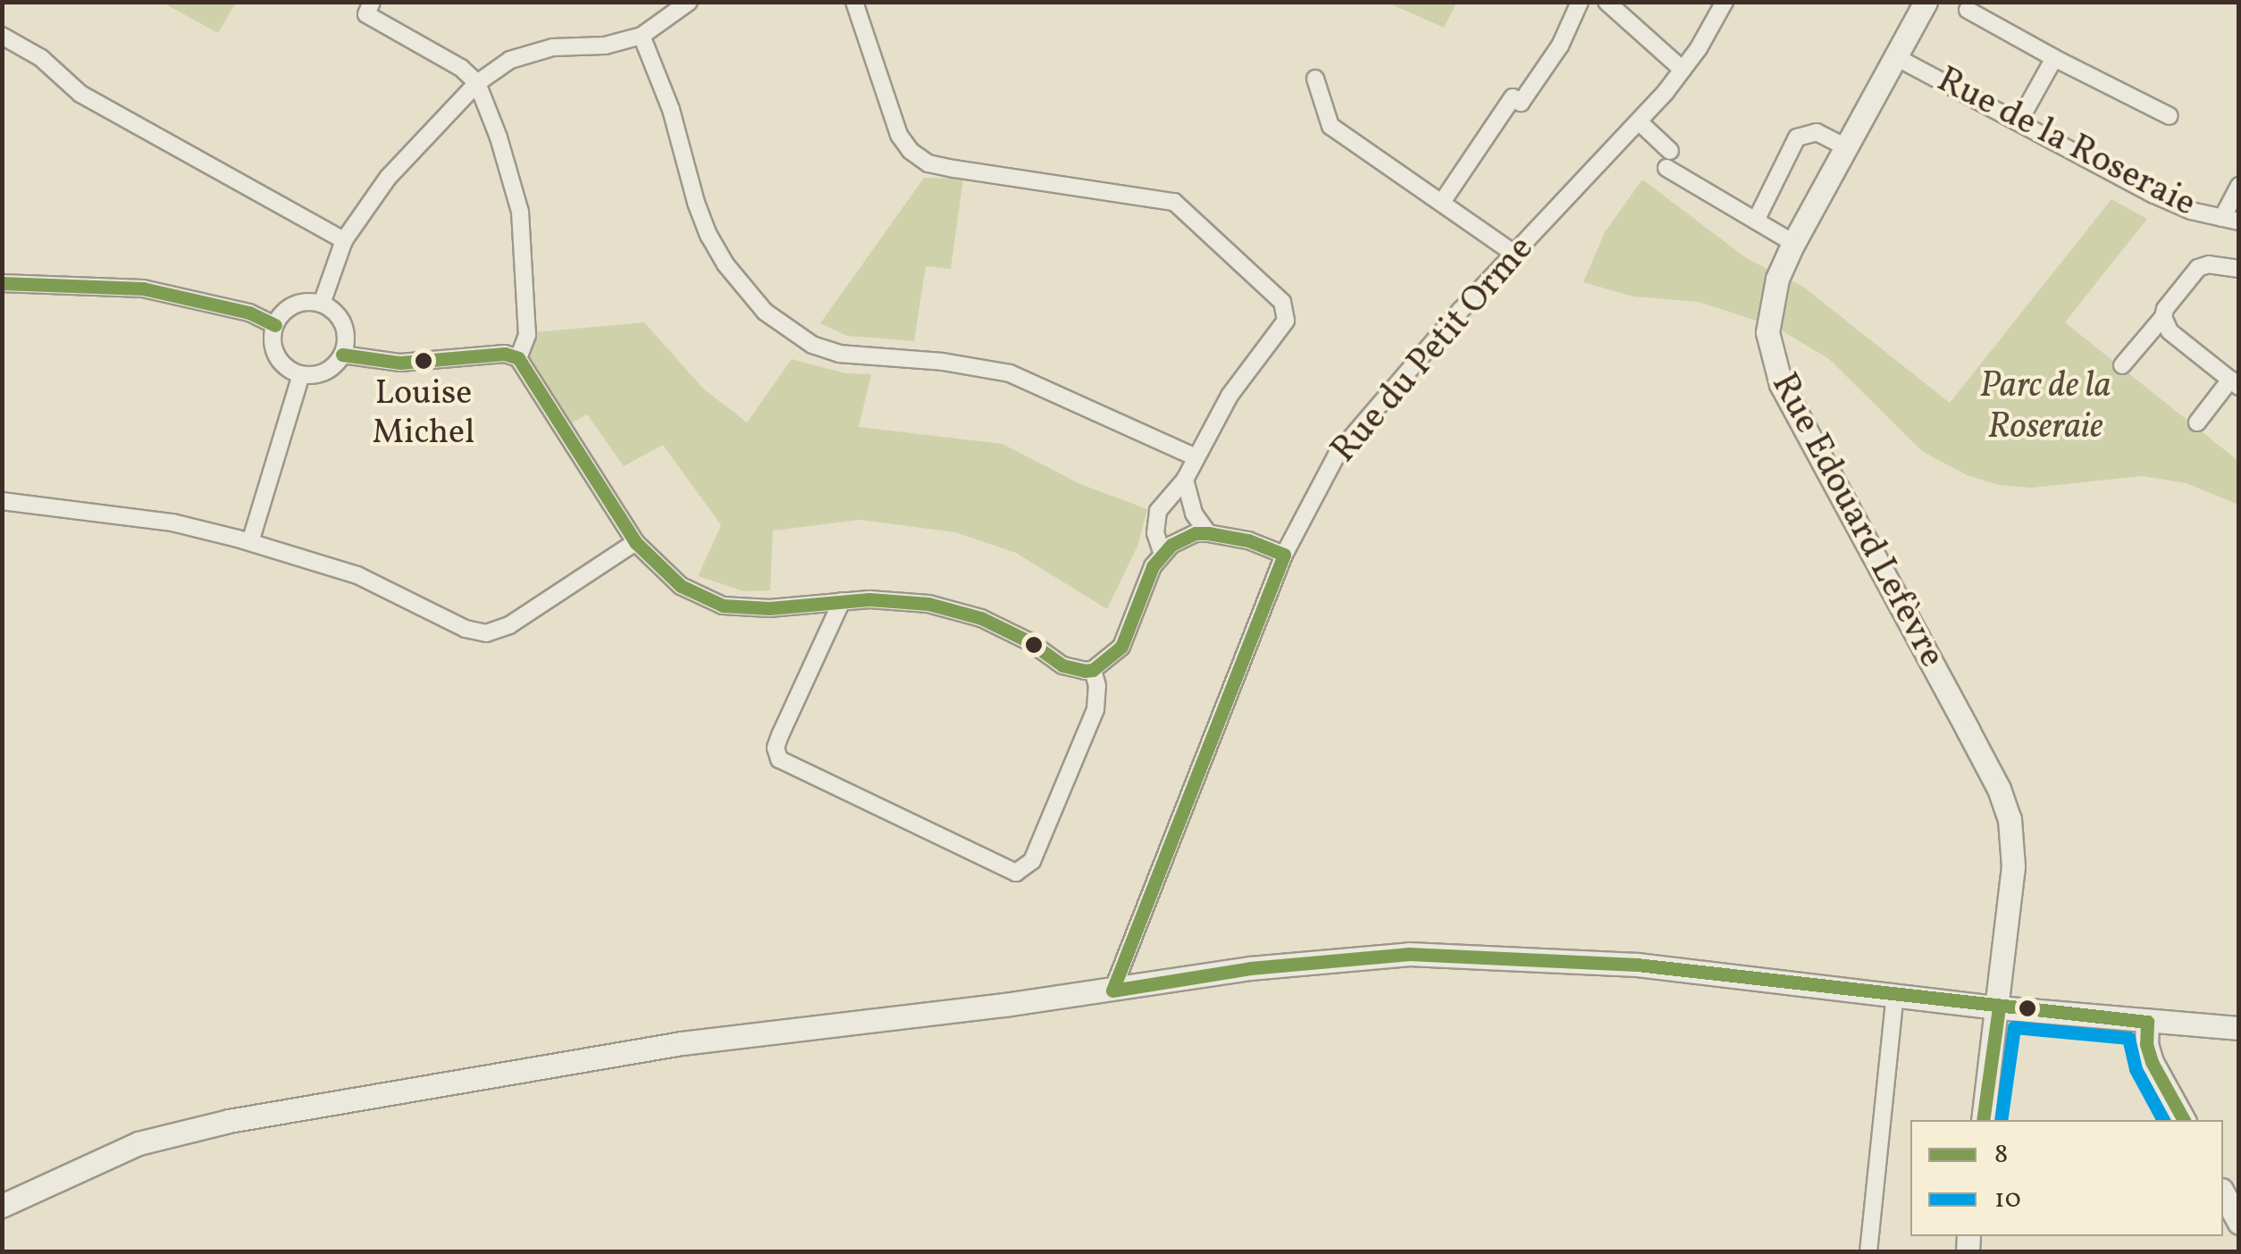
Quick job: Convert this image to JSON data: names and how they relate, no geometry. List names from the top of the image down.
{
  "streets": {
    "street": ["Rue de la Roseraie", "Rue du Petit Orme", "Rue Edouard Lefèvre"]
  },
  "crossings": [
    ["Rue de la Roseraie", "Rue Edouard Lefèvre"]
  ],
  "parks": ["Parc de la Roseraie"],
  "places": ["Louise Michel"],
  "lines": ["transit line 8", "transit line 10"],
  "legend": ["8", "10"]
}
